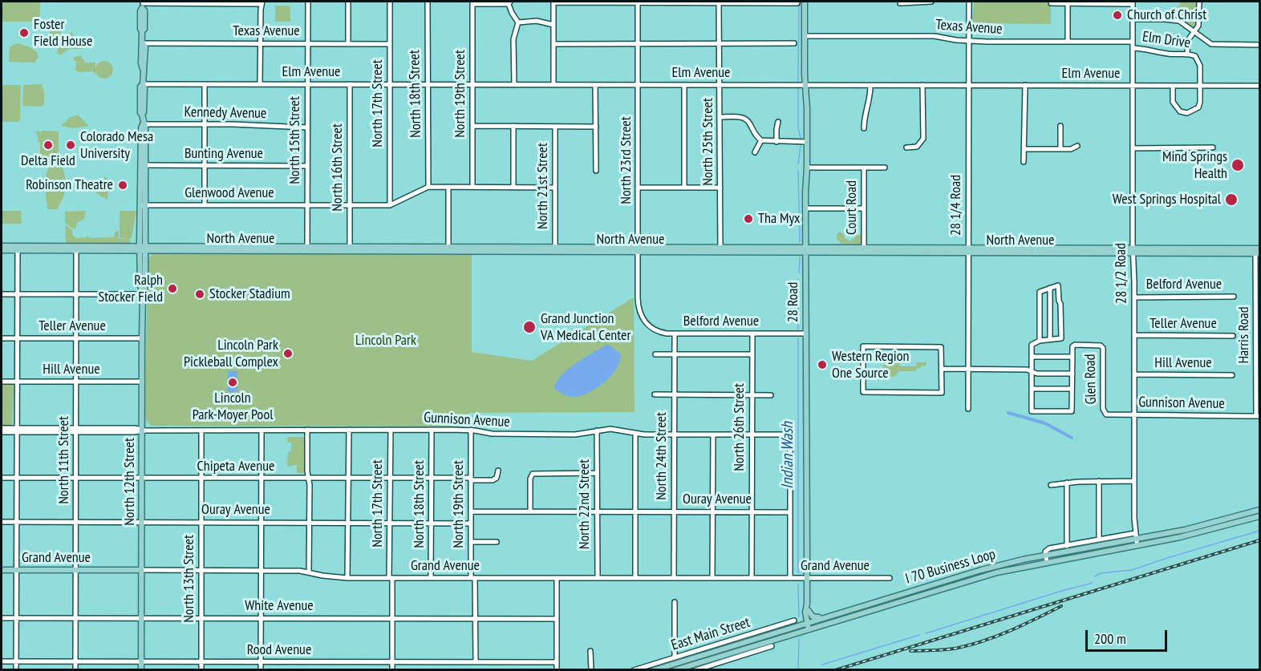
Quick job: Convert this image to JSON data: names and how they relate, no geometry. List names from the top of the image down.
{
  "streets": {
    "main road": [
      "North Avenue",
      "28 Road",
      "North 12th Street",
      "Grand Avenue",
      "I 70 Business Loop"
    ],
    "street": [
      "Texas Avenue",
      "Elm Drive",
      "Elm Avenue",
      "North 18th Street",
      "North 19th Street",
      "North 17th Street",
      "Kennedy Avenue",
      "North 15th Street",
      "North 25th Street",
      "Bunting Avenue",
      "North 23rd Street",
      "North 16th Street",
      "North 21st Street",
      "Glenwood Avenue",
      "28 1/4 Road",
      "Court Road",
      "28 1/2 Road",
      "Belford Avenue",
      "Teller Avenue",
      "Harris Road",
      "Hill Avenue",
      "Glen Road",
      "Gunnison Avenue",
      "North 26th Street",
      "North 24th Street",
      "North 11th Street",
      "Chipeta Avenue",
      "Ouray Avenue",
      "North 22nd Street",
      "North 13th Street",
      "White Avenue",
      "East Main Street",
      "Rood Avenue"
    ]
  },
  "crossings": [
    ["Texas Avenue", "North 17th Street"],
    ["Texas Avenue", "North 15th Street"],
    ["Texas Avenue", "28 1/4 Road"],
    ["Texas Avenue", "28 1/2 Road"],
    ["Texas Avenue", "28 Road"],
    ["Texas Avenue", "North 12th Street"],
    ["Elm Drive", "Elm Avenue"],
    ["Elm Drive", "28 1/2 Road"],
    ["Elm Avenue", "North 18th Street"],
    ["Elm Avenue", "North 19th Street"],
    ["Elm Avenue", "North 17th Street"],
    ["Elm Avenue", "North 15th Street"],
    ["Elm Avenue", "North 25th Street"],
    ["Elm Avenue", "North 23rd Street"],
    ["Elm Avenue", "North 16th Street"],
    ["Elm Avenue", "28 1/4 Road"],
    ["Elm Avenue", "28 1/2 Road"],
    ["Elm Avenue", "28 Road"],
    ["Elm Avenue", "North 12th Street"],
    ["North 18th Street", "Glenwood Avenue"],
    ["North 18th Street", "Gunnison Avenue"],
    ["North 18th Street", "Chipeta Avenue"],
    ["North 18th Street", "Ouray Avenue"],
    ["North 18th Street", "Grand Avenue"],
    ["North 19th Street", "Gunnison Avenue"],
    ["North 19th Street", "Chipeta Avenue"],
    ["North 19th Street", "Ouray Avenue"],
    ["North 19th Street", "Grand Avenue"],
    ["North 19th Street", "White Avenue"],
    ["North 19th Street", "Rood Avenue"],
    ["North 17th Street", "Glenwood Avenue"],
    ["North 17th Street", "Gunnison Avenue"],
    ["North 17th Street", "Chipeta Avenue"],
    ["North 17th Street", "Ouray Avenue"],
    ["North 17th Street", "Grand Avenue"],
    ["North 17th Street", "White Avenue"],
    ["North 17th Street", "Rood Avenue"],
    ["Kennedy Avenue", "North 15th Street"],
    ["Kennedy Avenue", "North 12th Street"],
    ["North 15th Street", "Bunting Avenue"],
    ["North 15th Street", "Glenwood Avenue"],
    ["North 15th Street", "North Avenue"],
    ["North 25th Street", "North Avenue"],
    ["Bunting Avenue", "North 12th Street"],
    ["North 23rd Street", "North Avenue"],
    ["North 23rd Street", "Belford Avenue"],
    ["North 16th Street", "Glenwood Avenue"],
    ["North 16th Street", "North Avenue"],
    ["North 21st Street", "North Avenue"],
    ["Glenwood Avenue", "North 12th Street"],
    ["28 1/4 Road", "North Avenue"],
    ["Court Road", "North Avenue"],
    ["North Avenue", "28 1/2 Road"],
    ["North Avenue", "28 Road"],
    ["North Avenue", "Harris Road"],
    ["North Avenue", "North 11th Street"],
    ["North Avenue", "North 12th Street"],
    ["28 1/2 Road", "Belford Avenue"],
    ["28 1/2 Road", "Teller Avenue"],
    ["28 1/2 Road", "Hill Avenue"],
    ["28 1/2 Road", "Gunnison Avenue"],
    ["28 1/2 Road", "I 70 Business Loop"],
    ["Belford Avenue", "28 Road"],
    ["Belford Avenue", "North 26th Street"],
    ["Belford Avenue", "North 24th Street"],
    ["28 Road", "Grand Avenue"],
    ["28 Road", "I 70 Business Loop"],
    ["Teller Avenue", "North 11th Street"],
    ["Teller Avenue", "North 12th Street"],
    ["Harris Road", "Gunnison Avenue"],
    ["Hill Avenue", "North 11th Street"],
    ["Hill Avenue", "North 12th Street"],
    ["Glen Road", "Gunnison Avenue"],
    ["Gunnison Avenue", "North 26th Street"],
    ["Gunnison Avenue", "North 24th Street"],
    ["Gunnison Avenue", "North 11th Street"],
    ["Gunnison Avenue", "North 12th Street"],
    ["Gunnison Avenue", "Ouray Avenue"],
    ["Gunnison Avenue", "North 22nd Street"],
    ["Gunnison Avenue", "North 13th Street"],
    ["North 26th Street", "Ouray Avenue"],
    ["North 26th Street", "Grand Avenue"],
    ["North 24th Street", "Ouray Avenue"],
    ["North 24th Street", "Grand Avenue"],
    ["North 11th Street", "Chipeta Avenue"],
    ["North 11th Street", "Ouray Avenue"],
    ["North 11th Street", "Grand Avenue"],
    ["North 11th Street", "White Avenue"],
    ["North 11th Street", "Rood Avenue"],
    ["Chipeta Avenue", "North 12th Street"],
    ["Chipeta Avenue", "North 13th Street"],
    ["North 12th Street", "Ouray Avenue"],
    ["North 12th Street", "Grand Avenue"],
    ["North 12th Street", "White Avenue"],
    ["North 12th Street", "Rood Avenue"],
    ["Ouray Avenue", "North 22nd Street"],
    ["Ouray Avenue", "North 13th Street"],
    ["North 22nd Street", "Grand Avenue"],
    ["Grand Avenue", "North 13th Street"],
    ["I 70 Business Loop", "East Main Street"],
    ["North 13th Street", "White Avenue"],
    ["North 13th Street", "Rood Avenue"]
  ],
  "water": ["Indian Wash"],
  "parks": ["Lincoln Park"],
  "places": [
    "Church of Christ",
    "Foster Field House",
    "Delta Field",
    "Colorado Mesa University",
    "Mind Springs Health",
    "Robinson Theatre",
    "West Springs Hospital",
    "Tha Myx",
    "Ralph Stocker Field",
    "Stocker Stadium",
    "Grand Junction VA Medical Center",
    "Lincoln Park Pickleball Complex",
    "Western Region One Source",
    "Lincoln Park-Moyer Pool"
  ],
  "scale_bar": "200 m"
}
